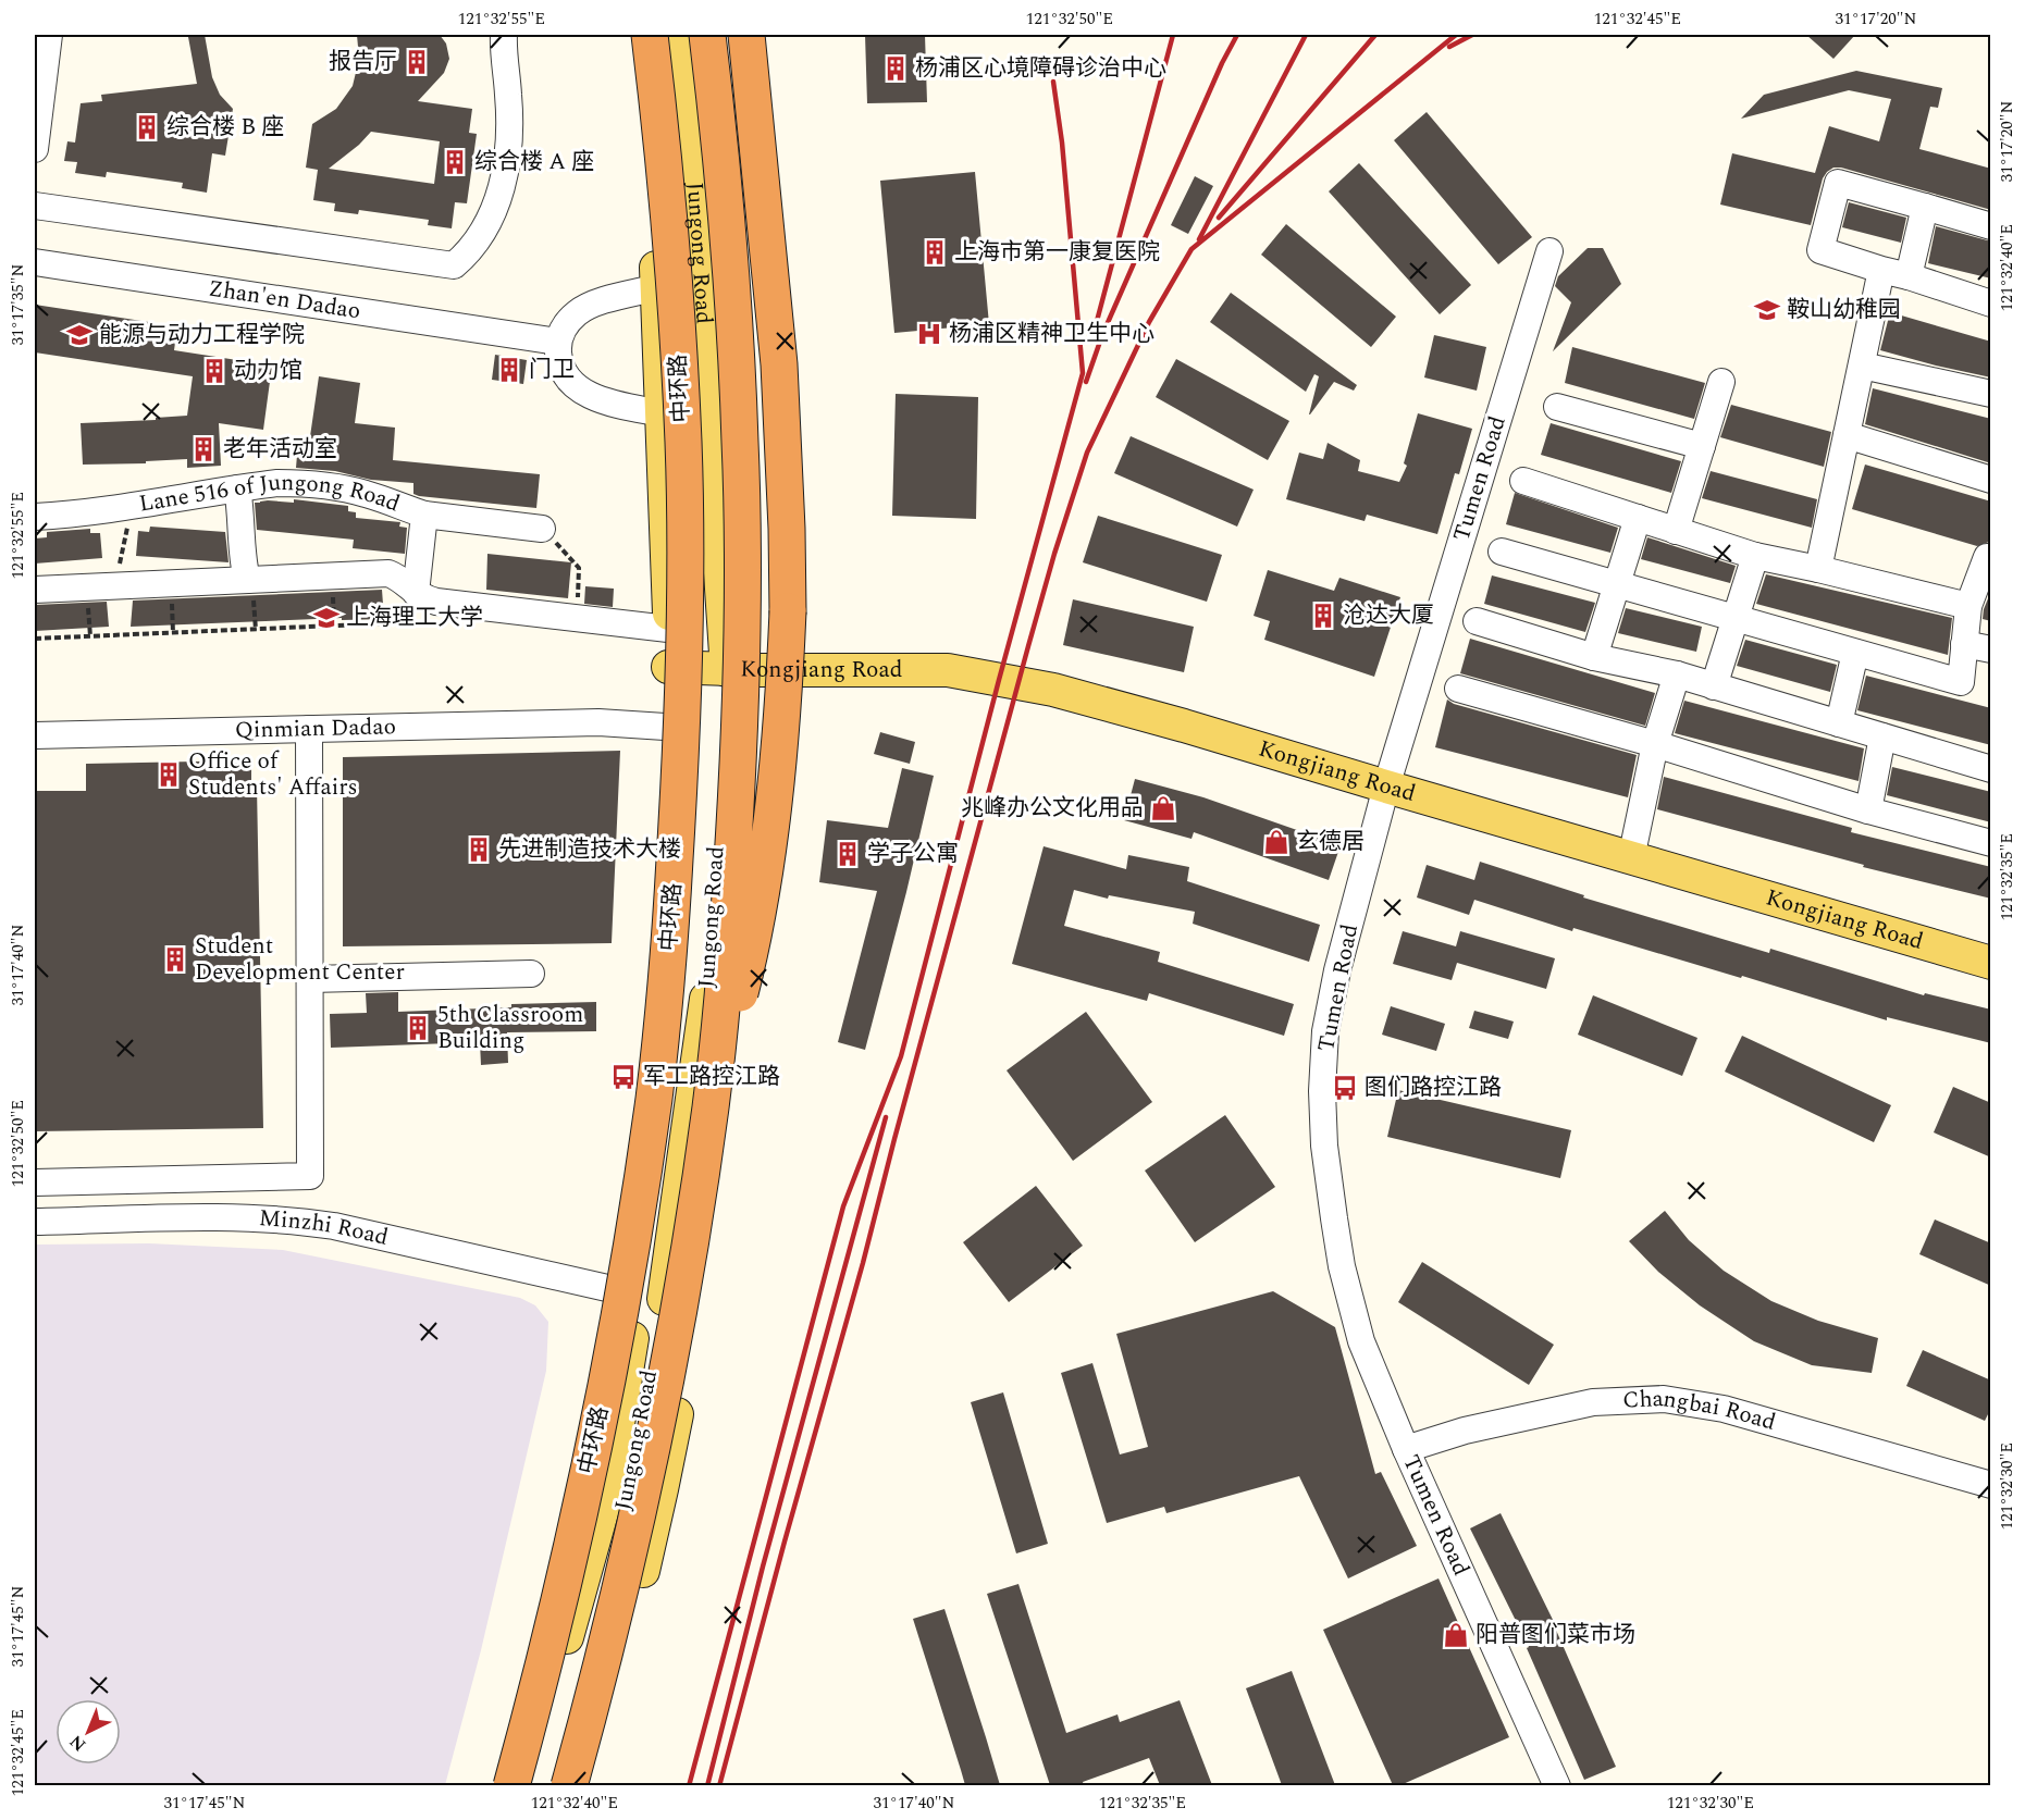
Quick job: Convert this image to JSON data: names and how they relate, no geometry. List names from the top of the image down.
{
  "streets": {
    "highway": ["中环路"],
    "main road": ["Jungong Road", "Kongjiang Road"],
    "street": [
      "Zhan'en Dadao",
      "Tumen Road",
      "Lane 516 of Jungong Road",
      "Qinmian Dadao",
      "Minzhi Road",
      "Changbai Road"
    ]
  },
  "crossings": [
    ["Jungong Road", "Kongjiang Road"],
    ["Jungong Road", "Qinmian Dadao"],
    ["Jungong Road", "Minzhi Road"],
    ["Tumen Road", "Kongjiang Road"],
    ["Tumen Road", "Changbai Road"]
  ],
  "places": {
    "building": [
      "报告厅",
      "杨浦区心境障碍诊治中心",
      "综合楼 B 座",
      "综合楼 A 座",
      "上海市第一康复医院",
      "门卫",
      "动力馆",
      "老年活动室",
      "沧达大厦",
      "Office of Students' Affairs",
      "先进制造技术大楼",
      "学子公寓",
      "Student Development Center",
      "5th Classroom Building"
    ],
    "school or university": ["鞍山幼稚园", "能源与动力工程学院", "上海理工大学"],
    "hospital": ["杨浦区精神卫生中心"],
    "shop": ["兆峰办公文化用品", "玄德居", "阳普图们菜市场"],
    "bus stop": ["军工路控江路", "图们路控江路"]
  },
  "north": "bottom left",
  "coordinates": [
    "121°32'55\"E",
    "121°32'50\"E",
    "121°32'45\"E",
    "31°17'20\"N",
    "121°32'40\"E",
    "31°17'35\"N",
    "121°32'35\"E",
    "31°17'40\"N",
    "121°32'30\"E",
    "31°17'45\"N"
  ]
}
